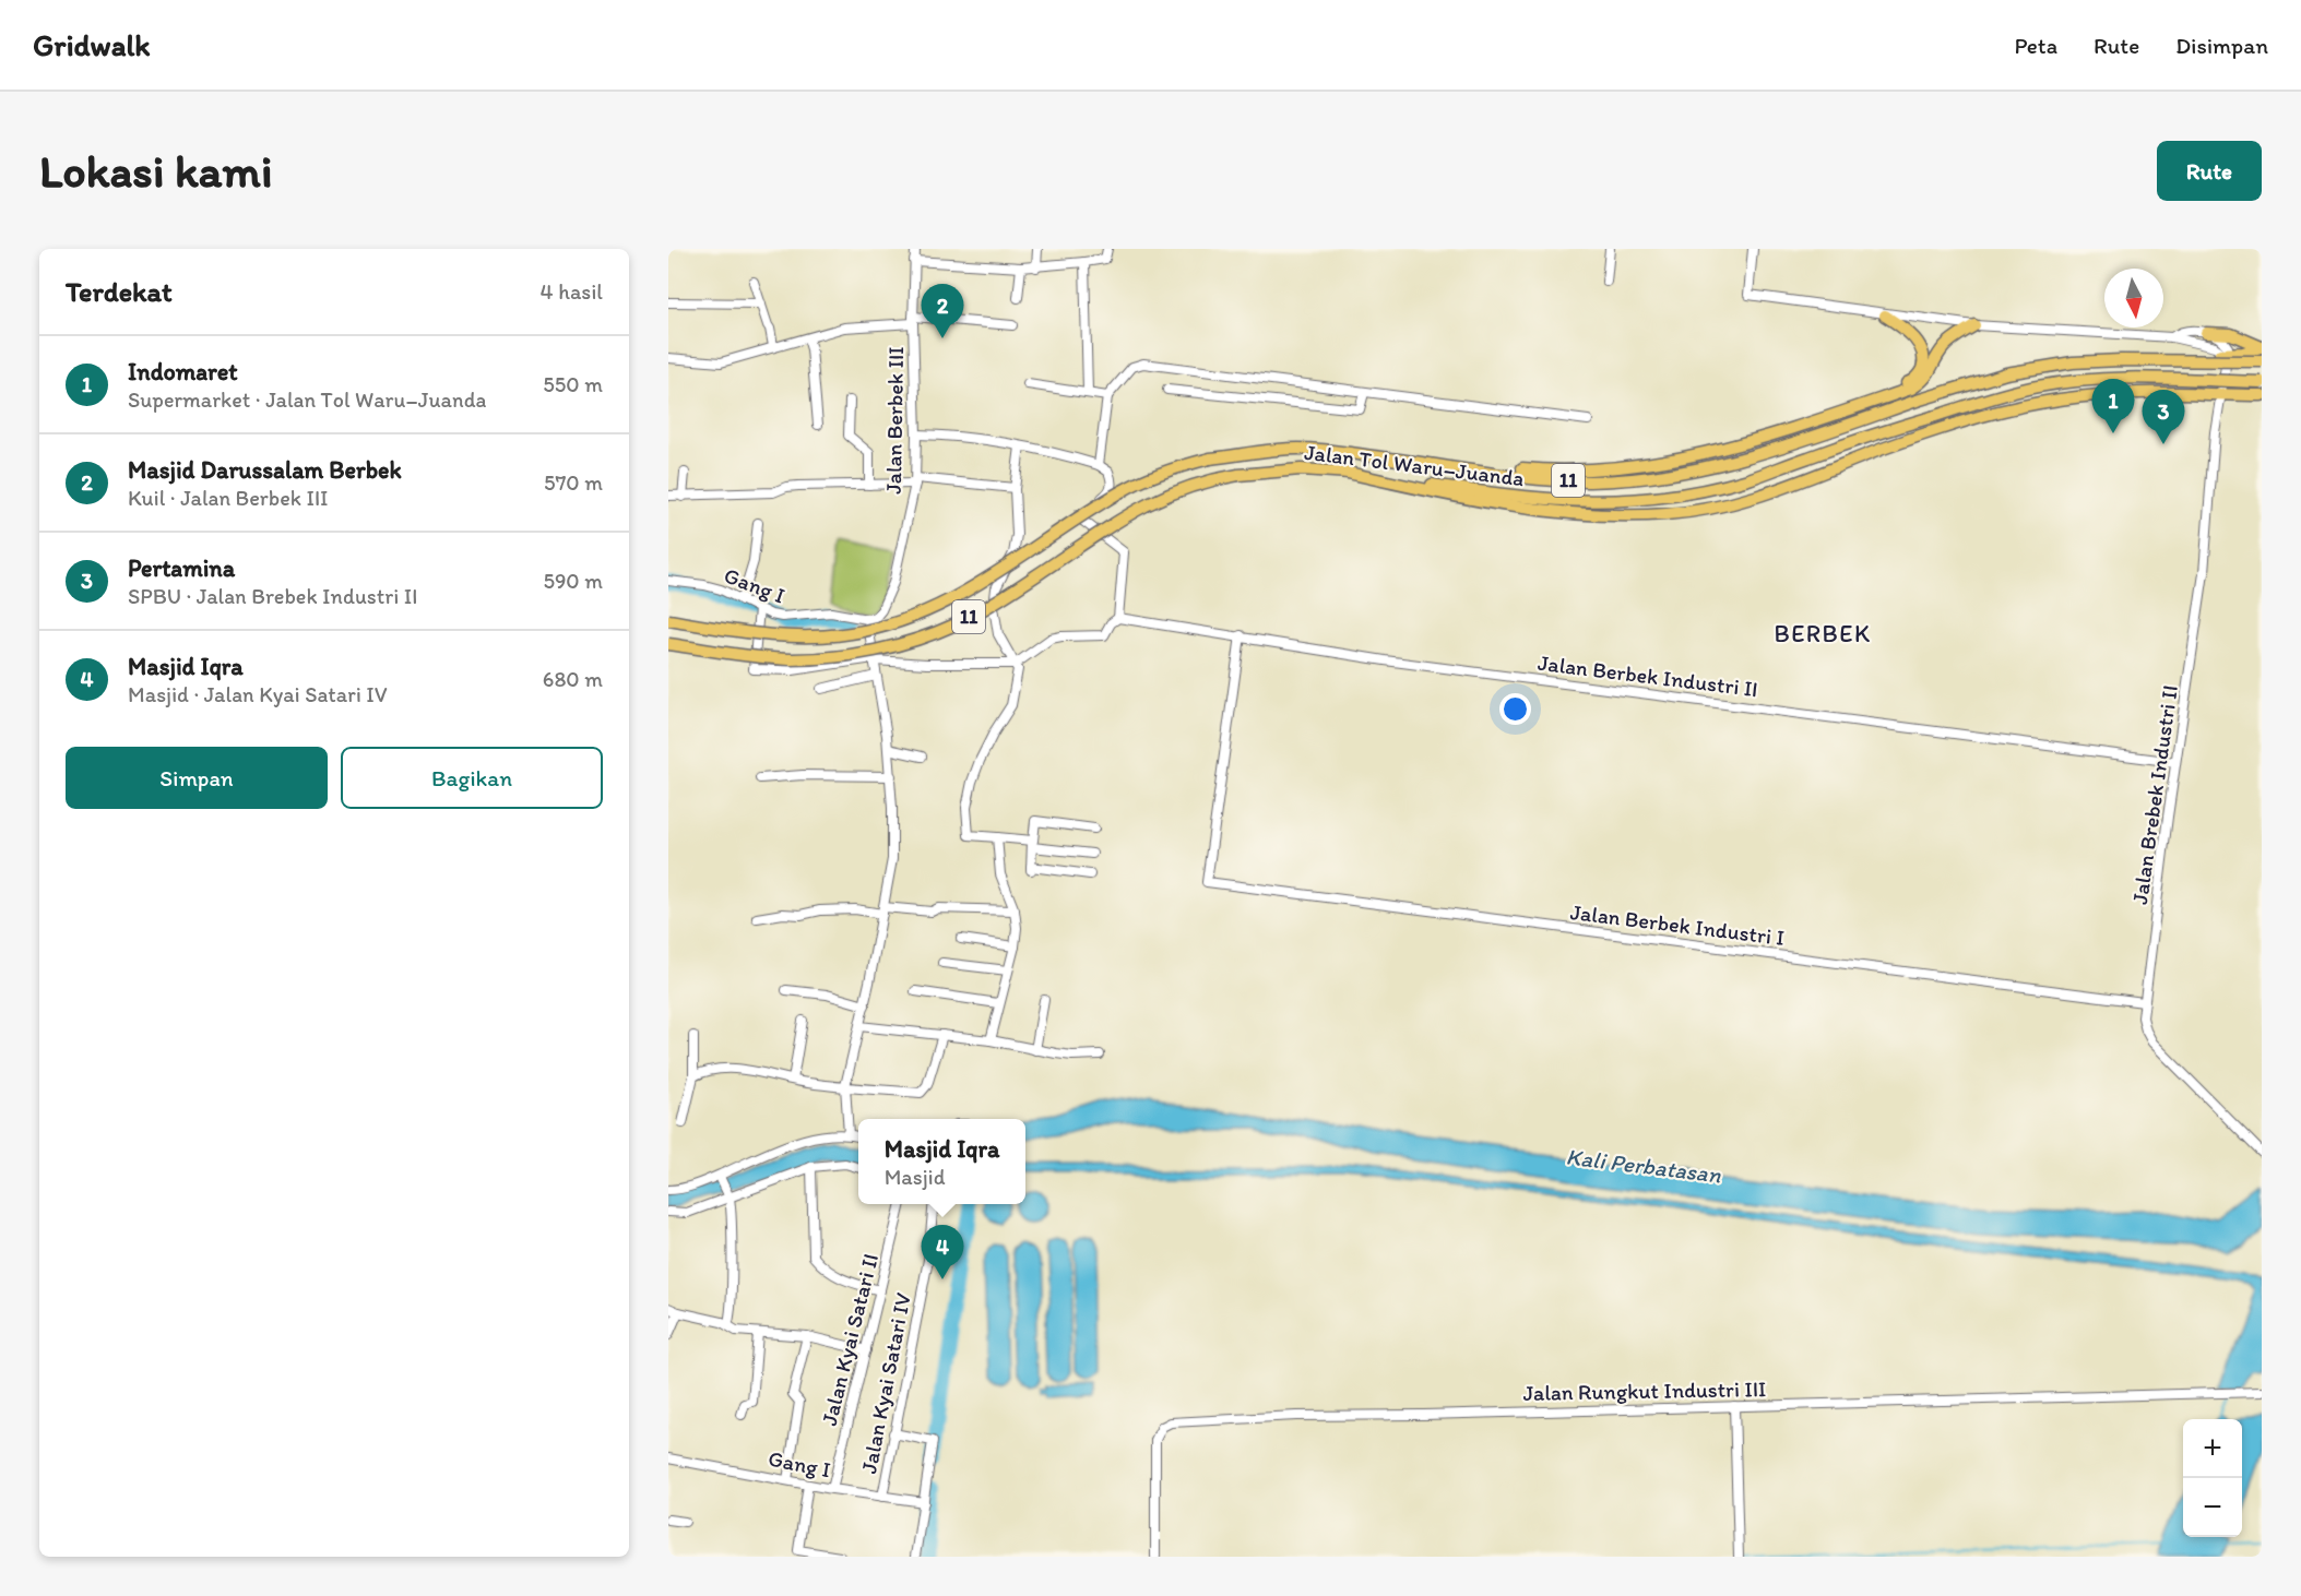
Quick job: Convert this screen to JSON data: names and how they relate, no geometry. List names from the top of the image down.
{
  "streets": {
    "highway": ["Jalan Tol Waru–Juanda", "11"],
    "street": [
      "Jalan Berbek III",
      "Gang I",
      "Jalan Berbek Industri II",
      "Jalan Brebek Industri II",
      "Jalan Berbek Industri I",
      "Jalan Kyai Satari II",
      "Jalan Kyai Satari IV",
      "Jalan Rungkut Industri III"
    ]
  },
  "crossings": [
    ["Jalan Berbek III", "Gang I"],
    ["Gang I", "Jalan Kyai Satari II"],
    ["Gang I", "Jalan Kyai Satari IV"],
    ["Jalan Berbek Industri II", "Jalan Brebek Industri II"],
    ["Jalan Berbek Industri II", "Jalan Berbek Industri I"],
    ["Jalan Brebek Industri II", "Jalan Berbek Industri I"]
  ],
  "districts": ["BERBEK"],
  "water": ["Kali Perbatasan"],
  "north": "bottom",
  "page": {
    "header": "Gridwalk",
    "nav": ["Peta", "Rute", "Disimpan"],
    "buttons": [
      "Rute",
      ["Simpan", "Bagikan"]
    ],
    "title": "Lokasi kami",
    "heading": ["Terdekat", "4 hasil"],
    "pins": [
      "2",
      "1",
      "3",
      "4"
    ],
    "list": [
      {
        "mark": "1",
        "name": "Indomaret",
        "note": "Supermarket · Jalan Tol Waru–Juanda",
        "value": "550 m"
      },
      {
        "mark": "2",
        "name": "Masjid Darussalam Berbek",
        "note": "Kuil · Jalan Berbek III",
        "value": "570 m"
      },
      {
        "mark": "3",
        "name": "Pertamina",
        "note": "SPBU · Jalan Brebek Industri II",
        "value": "590 m"
      },
      {
        "mark": "4",
        "name": "Masjid Iqra",
        "note": "Masjid · Jalan Kyai Satari IV",
        "value": "680 m"
      }
    ],
    "popup": ["Masjid Iqra", "Masjid"],
    "map_buttons": ["+", "−"]
  }
}
